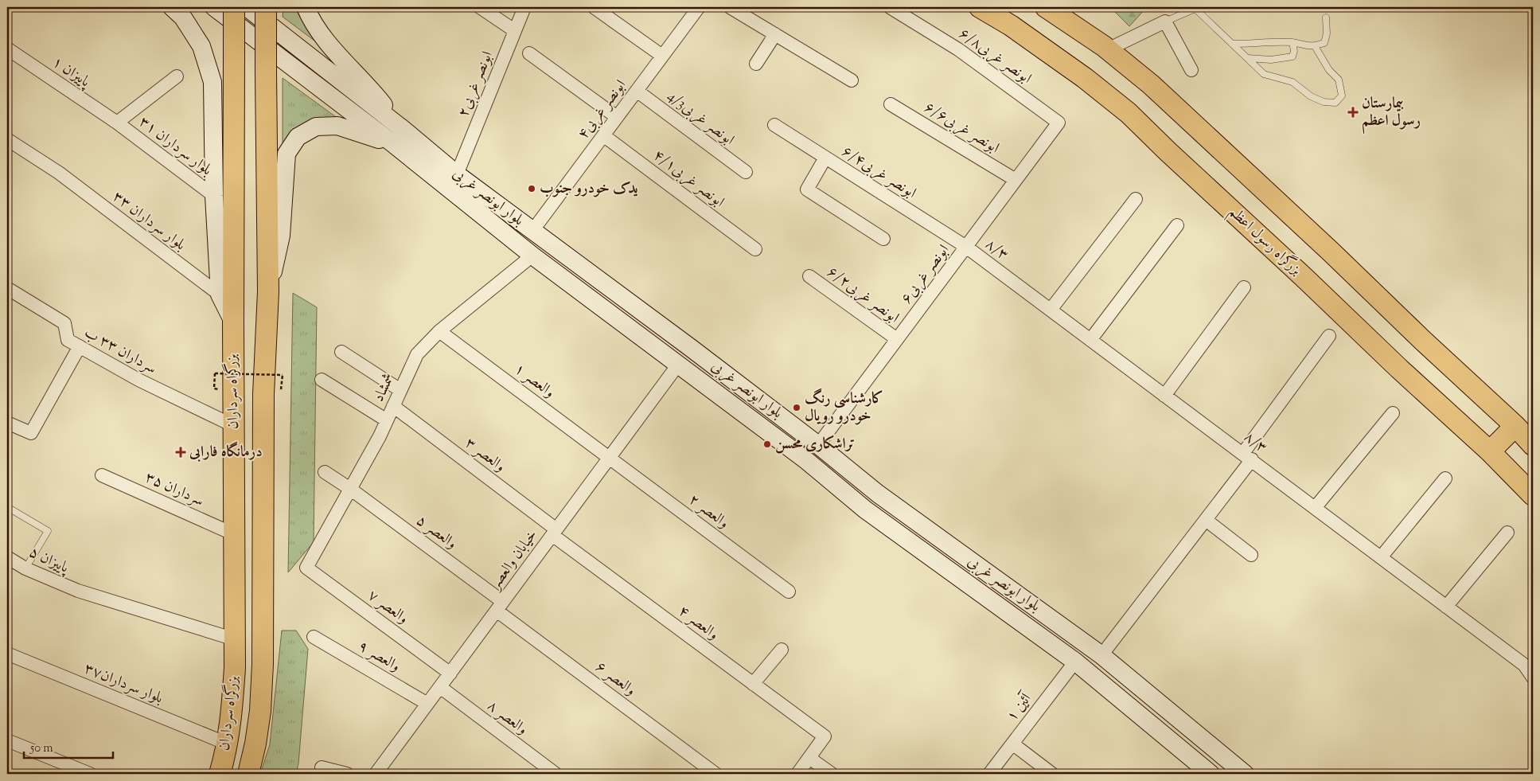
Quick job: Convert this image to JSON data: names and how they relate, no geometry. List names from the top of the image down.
{
  "streets": {
    "highway": ["بزرگراه رسول اعظم", "بزرگراه سرداران"],
    "main road": ["بلوار ابونصر غربی"],
    "street": [
      "۶/۸ابونصر غربی",
      "پاییزان ۱",
      "۲ابونصر غربی",
      "۴ابونصر غربی",
      "4/3ابونصر غربی",
      "۶/۶ابونصر غربی",
      "بلوار سرداران ۳۱",
      "۶/۴ابونصر غربی",
      "۴/۱ابونصر غربی",
      "بلوار سرداران ۳۳",
      "۸/۳",
      "۶ابونصر غربی",
      "۶/۲ابونصر غربی",
      "سرداران ۳۳ ب",
      "والعصر ۱",
      "شمشاد",
      "والعصر ۳",
      "سرداران ۳۵",
      "والعصر ۲",
      "والعصر ۵",
      "خیابان والعصر",
      "پاییزان ۵",
      "والعصر ۷",
      "والعصر ۴",
      "والعصر ۹",
      "والعصر ۶",
      "بلوار سرداران۳۷",
      "آئین ۱",
      "والعصر ۸"
    ]
  },
  "crossings": [
    ["۶/۸ابونصر غربی", "۶ابونصر غربی"],
    ["پاییزان ۱", "بلوار سرداران ۳۱"],
    ["۲ابونصر غربی", "بلوار ابونصر غربی"],
    ["۴ابونصر غربی", "4/3ابونصر غربی"],
    ["۴ابونصر غربی", "۴/۱ابونصر غربی"],
    ["۴ابونصر غربی", "بلوار ابونصر غربی"],
    ["۶/۶ابونصر غربی", "۶ابونصر غربی"],
    ["۶/۴ابونصر غربی", "۸/۳"],
    ["۶/۴ابونصر غربی", "۶ابونصر غربی"],
    ["بلوار ابونصر غربی", "۶ابونصر غربی"],
    ["بلوار ابونصر غربی", "شمشاد"],
    ["بلوار ابونصر غربی", "خیابان والعصر"],
    ["بلوار ابونصر غربی", "آئین ۱"],
    ["۸/۳", "۶ابونصر غربی"],
    ["۶ابونصر غربی", "۶/۲ابونصر غربی"],
    ["سرداران ۳۳ ب", "بزرگراه سرداران"],
    ["والعصر ۱", "شمشاد"],
    ["والعصر ۱", "والعصر ۲"],
    ["والعصر ۱", "خیابان والعصر"],
    ["شمشاد", "والعصر ۳"],
    ["شمشاد", "والعصر ۵"],
    ["شمشاد", "والعصر ۷"],
    ["بزرگراه سرداران", "سرداران ۳۵"],
    ["بزرگراه سرداران", "پاییزان ۵"],
    ["بزرگراه سرداران", "بلوار سرداران۳۷"],
    ["والعصر ۳", "خیابان والعصر"],
    ["والعصر ۳", "والعصر ۴"],
    ["والعصر ۲", "خیابان والعصر"],
    ["والعصر ۵", "خیابان والعصر"],
    ["والعصر ۵", "والعصر ۶"],
    ["خیابان والعصر", "والعصر ۷"],
    ["خیابان والعصر", "والعصر ۴"],
    ["خیابان والعصر", "والعصر ۹"],
    ["خیابان والعصر", "والعصر ۶"],
    ["خیابان والعصر", "والعصر ۸"]
  ],
  "places": {
    "health": ["بیمارستان رسول اعظم", "درمانگاه فارابی"],
    "other": ["یدک خودرو جنوب", "کارشناسی رنگ خودرو رویال", "تراشکاری محسن"]
  },
  "scale_bar": "50 m"
}
